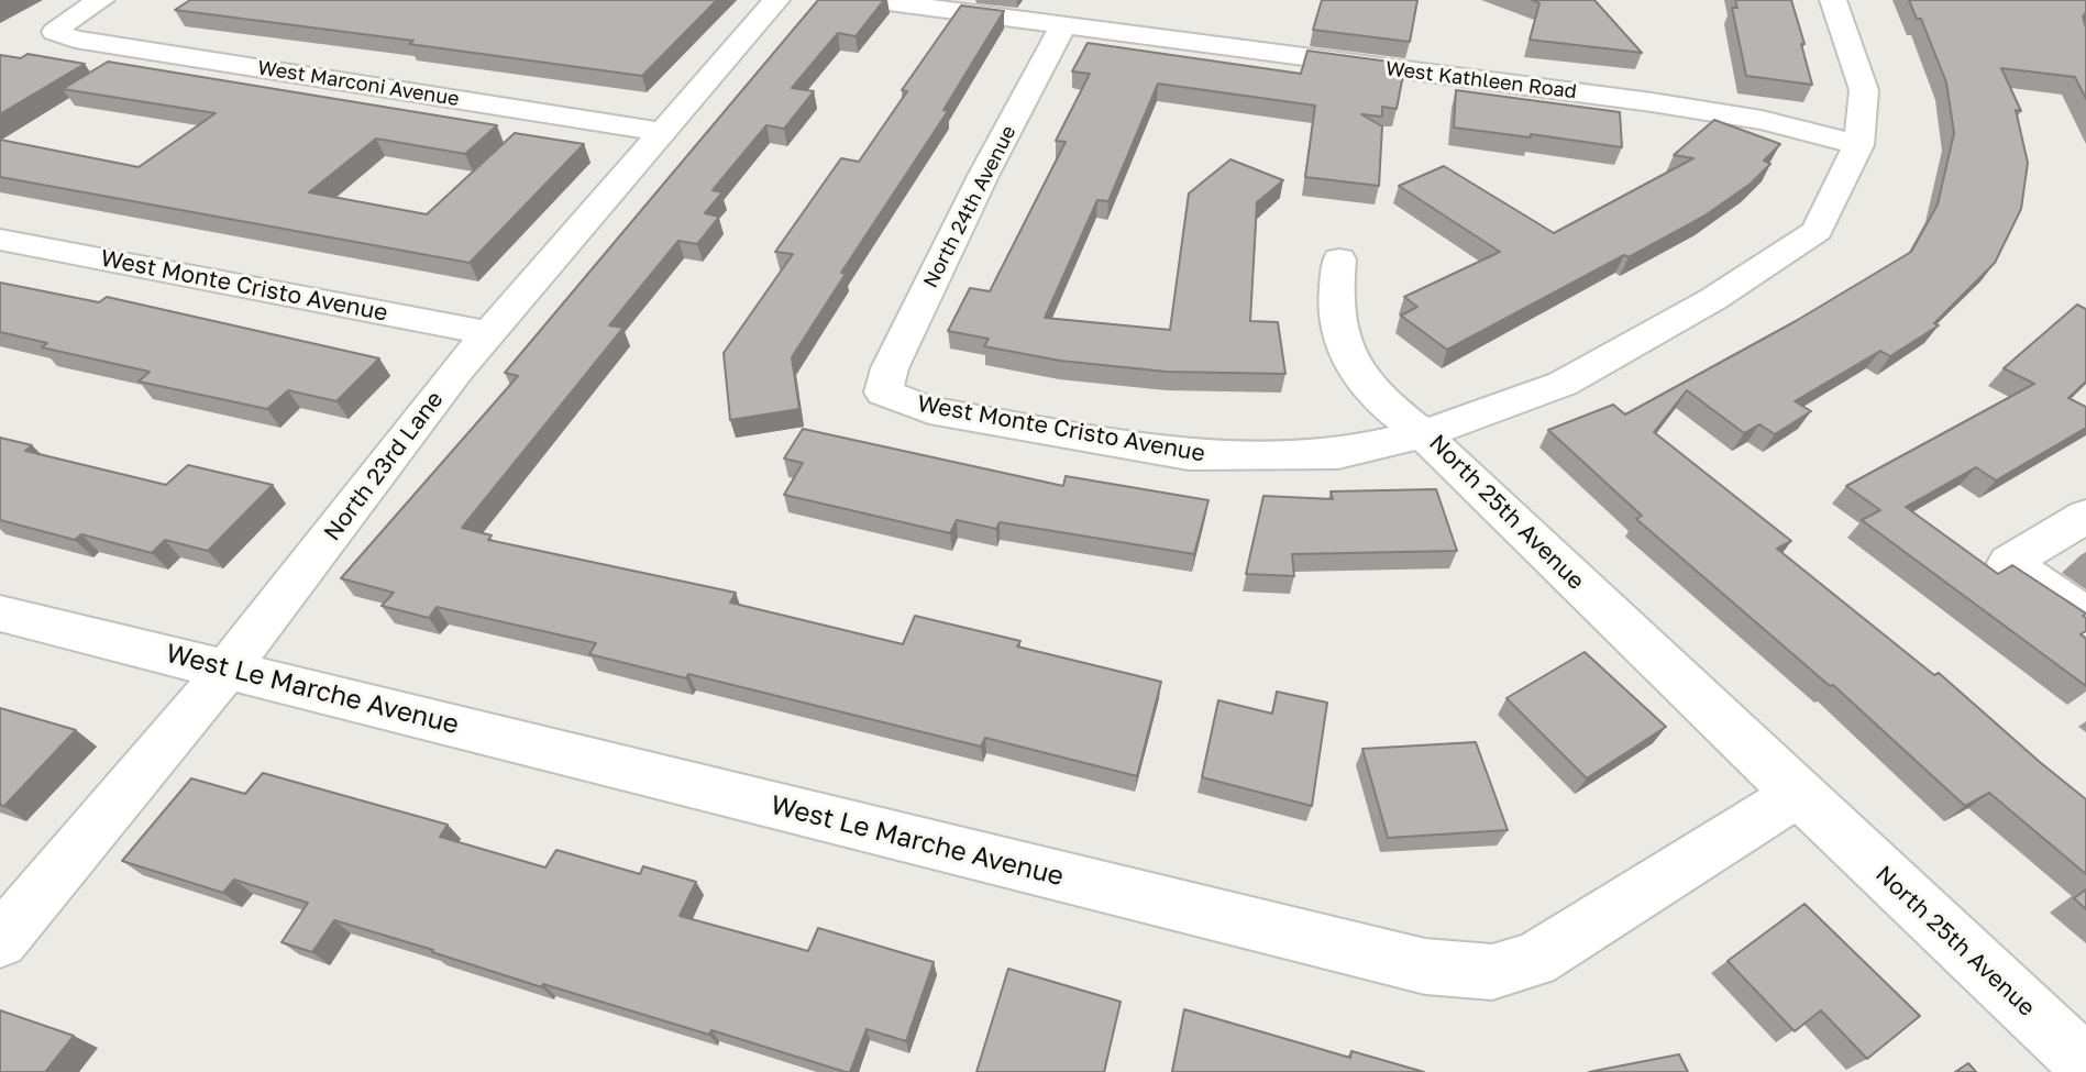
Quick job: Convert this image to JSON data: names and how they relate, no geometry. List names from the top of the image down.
{
  "streets": {
    "street": [
      "West Kathleen Road",
      "West Marconi Avenue",
      "North 24th Avenue",
      "West Monte Cristo Avenue",
      "North 23rd Lane",
      "North 25th Avenue",
      "West Le Marche Avenue"
    ]
  },
  "crossings": [
    ["West Kathleen Road", "North 24th Avenue"],
    ["West Kathleen Road", "North 25th Avenue"],
    ["West Marconi Avenue", "North 23rd Lane"],
    ["North 24th Avenue", "West Monte Cristo Avenue"],
    ["West Monte Cristo Avenue", "North 23rd Lane"],
    ["West Monte Cristo Avenue", "North 25th Avenue"],
    ["North 23rd Lane", "West Le Marche Avenue"],
    ["North 25th Avenue", "West Le Marche Avenue"]
  ]
}
